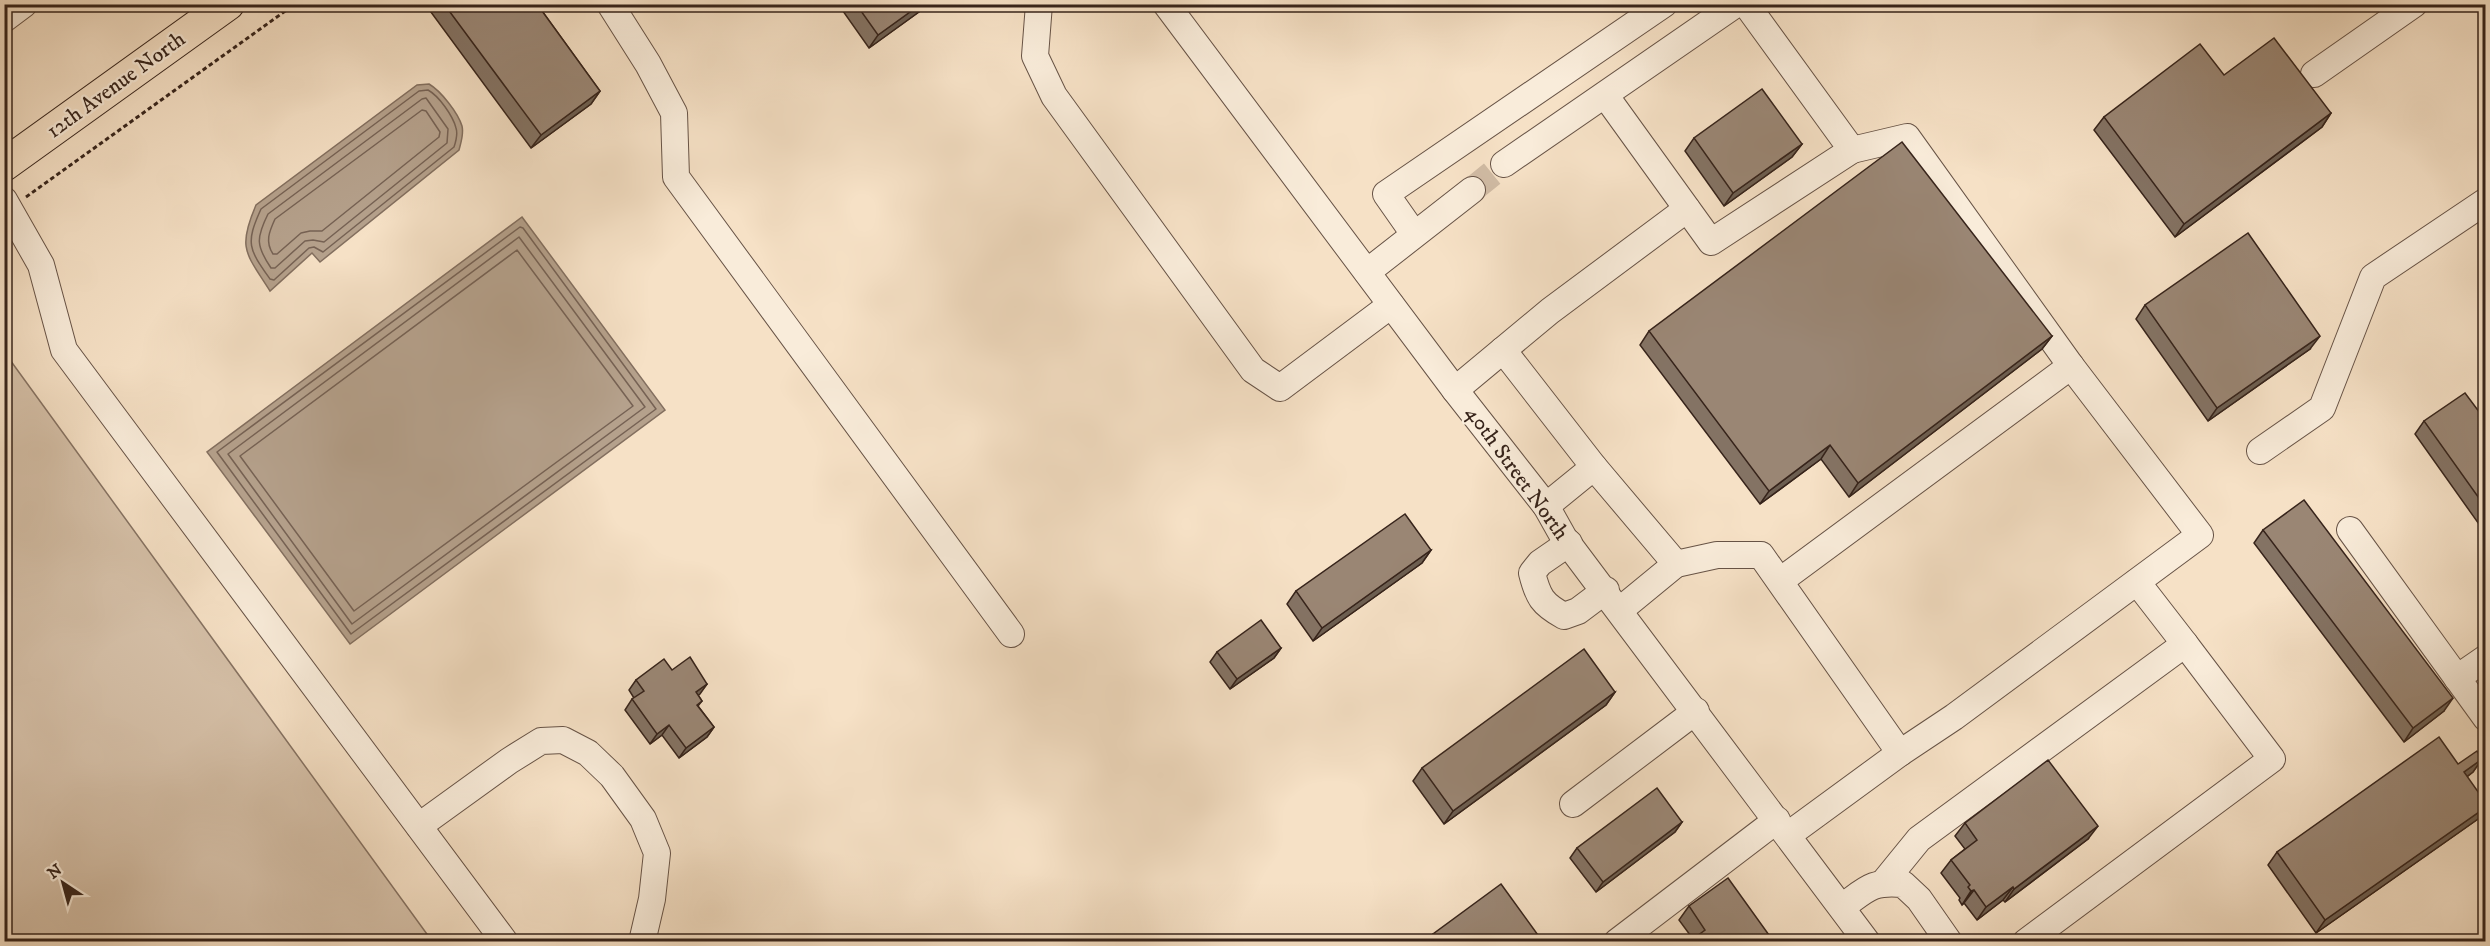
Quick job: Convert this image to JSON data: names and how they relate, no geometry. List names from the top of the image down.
{
  "streets": {
    "main road": ["12th Avenue North"],
    "street": ["40th Street North"]
  },
  "north": "top left"
}
